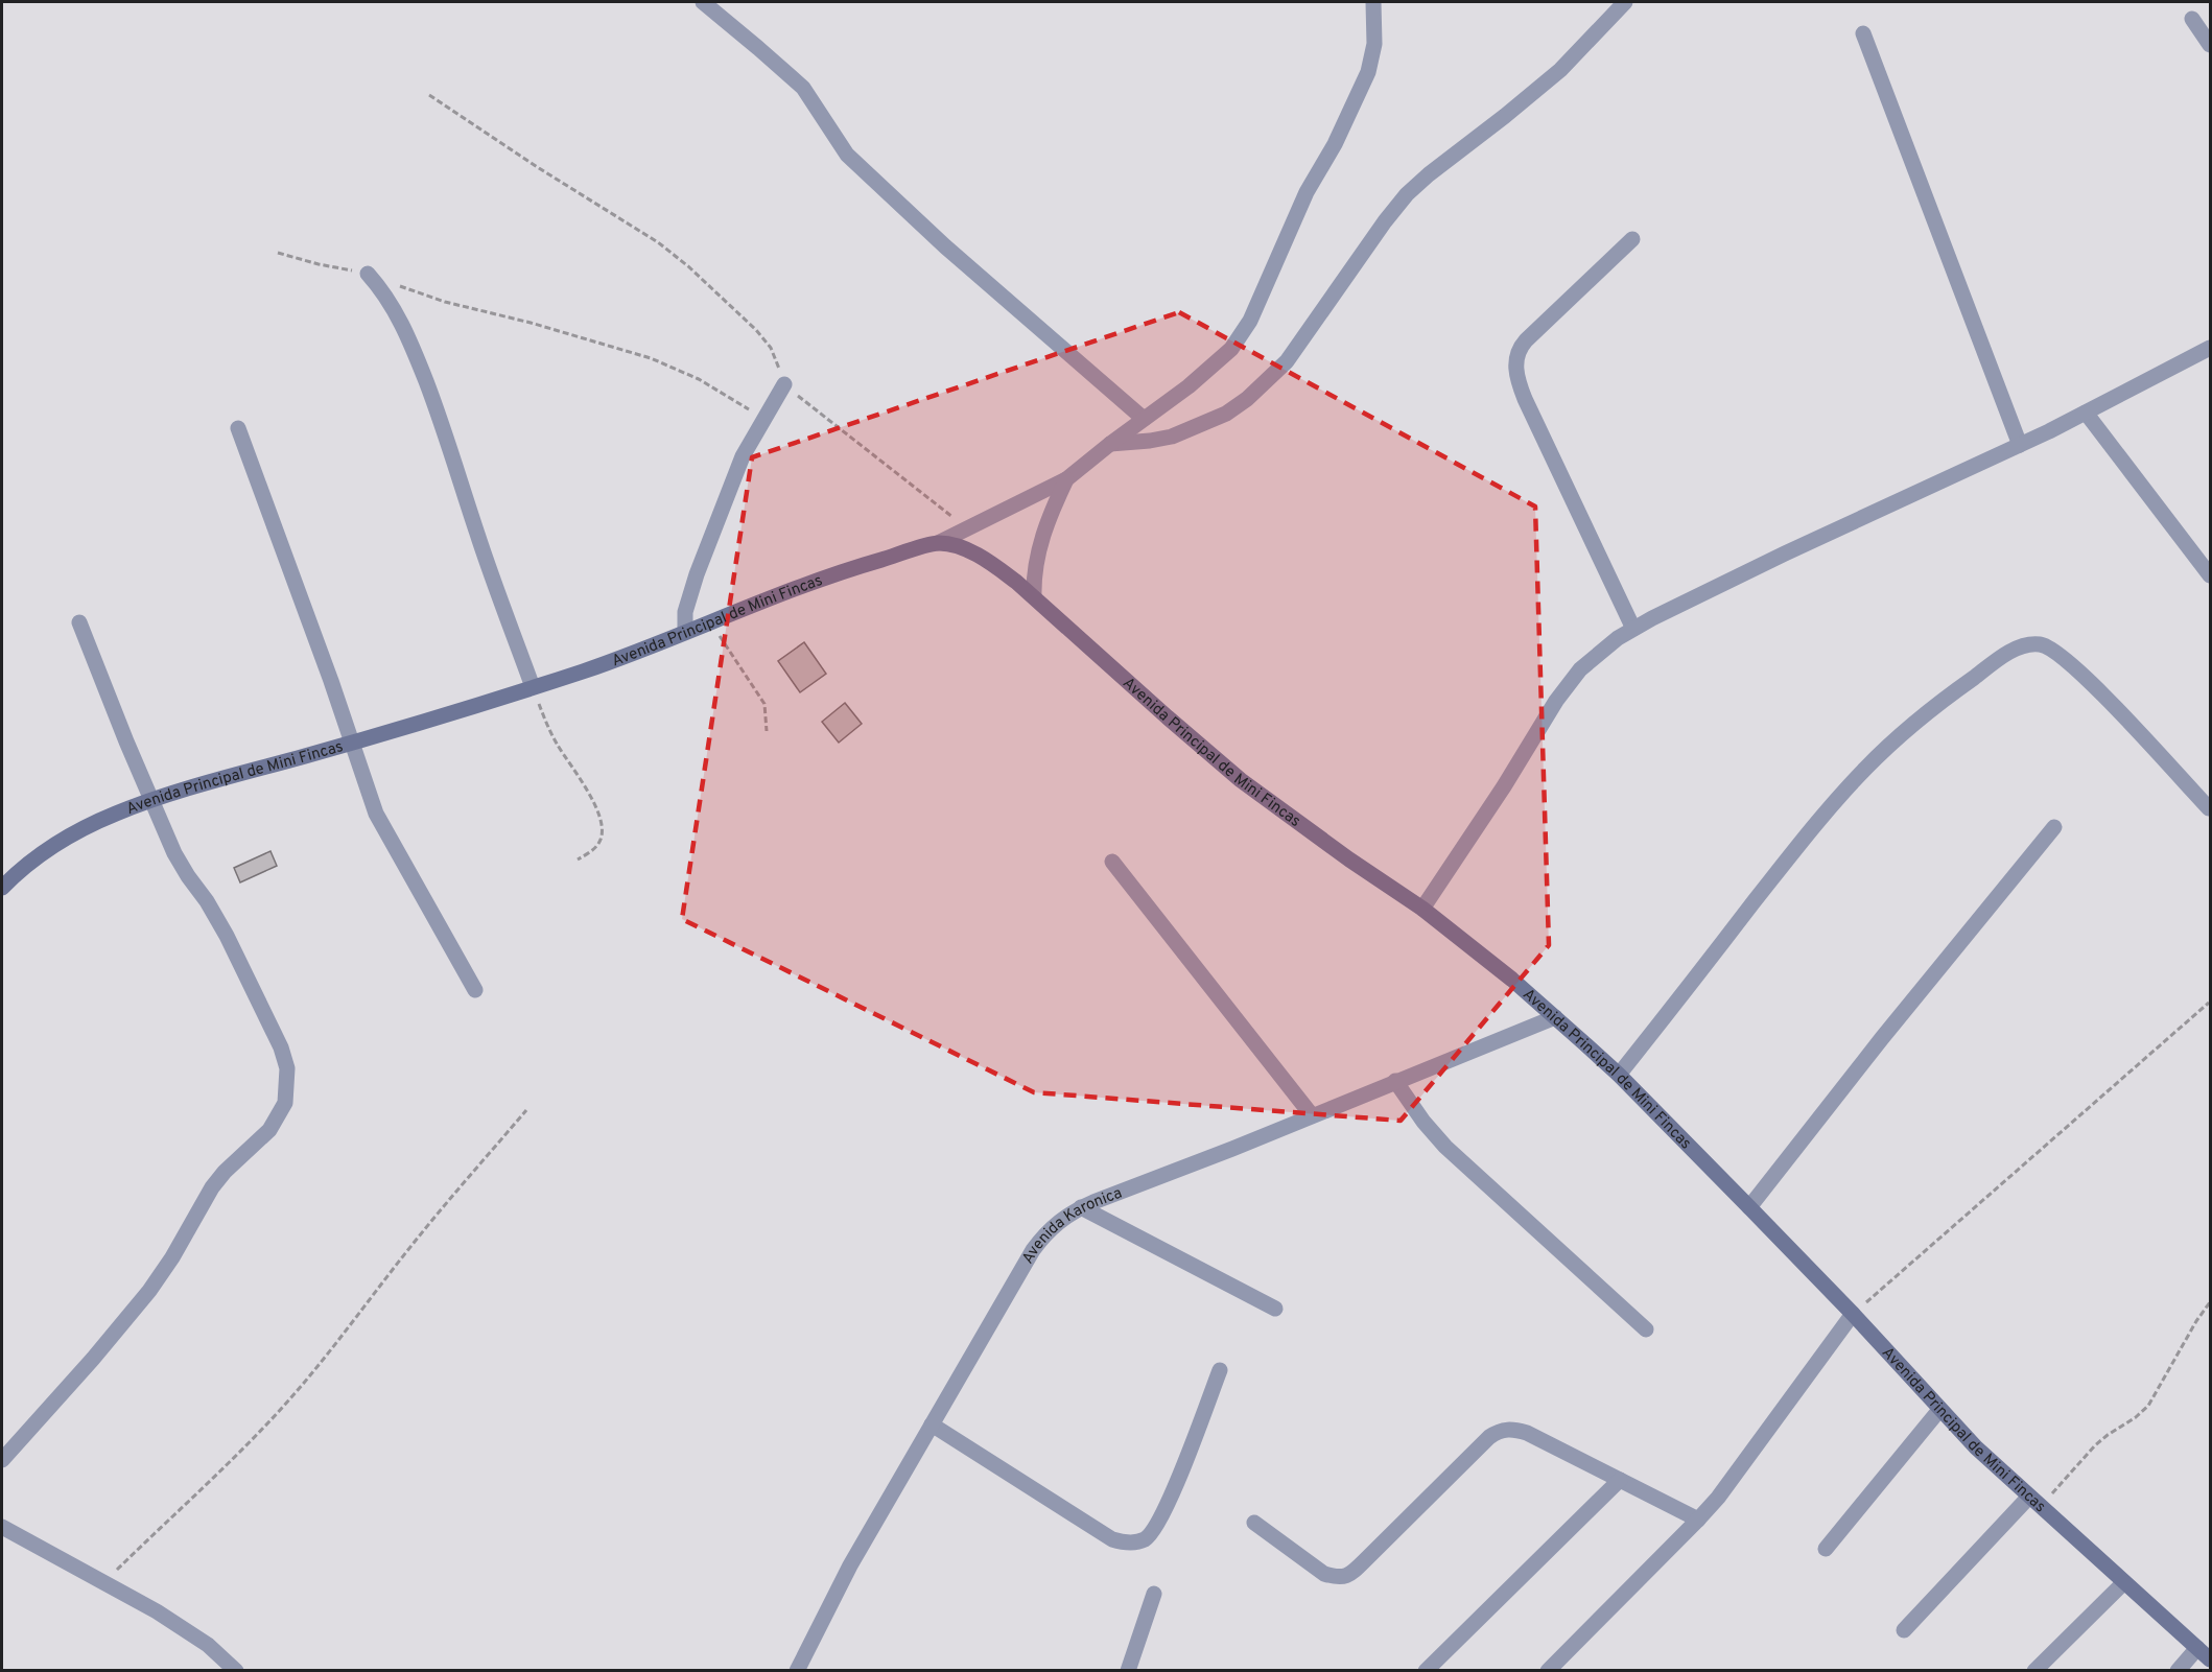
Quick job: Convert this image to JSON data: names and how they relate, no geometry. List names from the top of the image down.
{
  "streets": {
    "street": ["Avenida Principal de Mini Fincas", "Avenida Karonica"]
  },
  "crossings": [
    ["Avenida Principal de Mini Fincas", "Avenida Karonica"]
  ]
}
